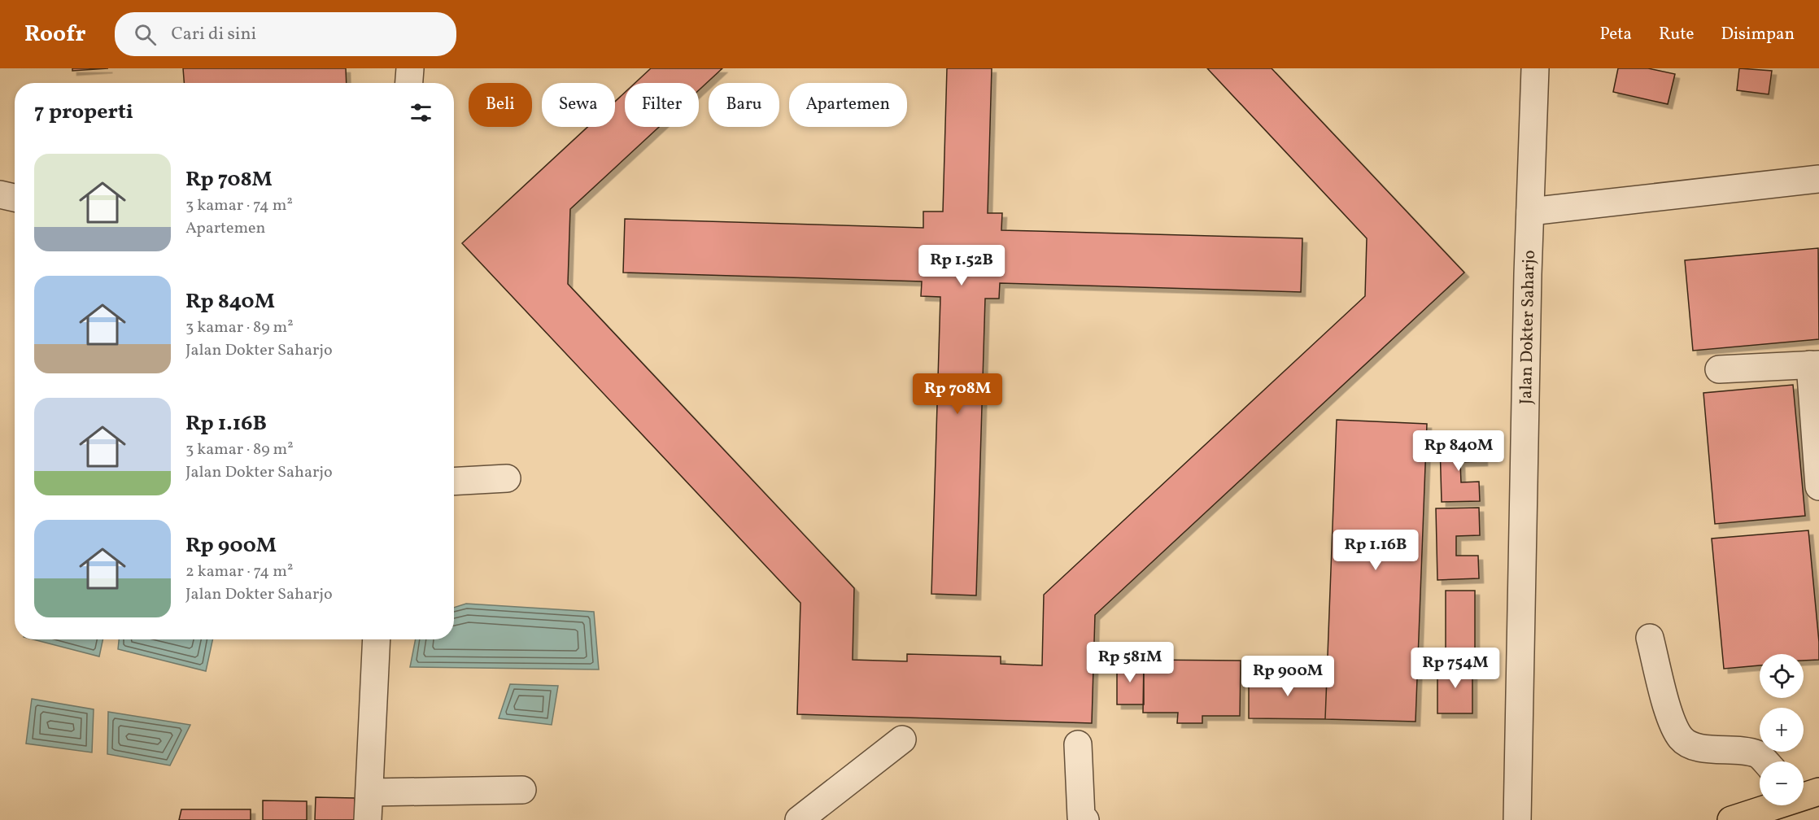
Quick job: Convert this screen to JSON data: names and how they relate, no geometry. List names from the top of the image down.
{
  "streets": {
    "street": ["Jalan Dokter Saharjo"]
  },
  "page": {
    "header": "Roofr",
    "search": "Cari di sini",
    "nav": ["Peta", "Rute", "Disimpan"],
    "chip": [
      "Beli",
      "Sewa",
      "Filter",
      "Baru",
      "Apartemen"
    ],
    "heading": "7 properti",
    "list": [
      {
        "name": "Rp 708M",
        "note": "3 kamar · 74 m² · Apartemen"
      },
      {
        "name": "Rp 840M",
        "note": "3 kamar · 89 m² · Jalan Dokter Saharjo"
      },
      {
        "name": "Rp 1.16B",
        "note": "3 kamar · 89 m² · Jalan Dokter Saharjo"
      },
      {
        "name": "Rp 900M",
        "note": "2 kamar · 74 m² · Jalan Dokter Saharjo"
      }
    ],
    "price": [
      "Rp 1.52B",
      "Rp 708M",
      "Rp 840M",
      "Rp 1.16B",
      "Rp 581M",
      "Rp 754M",
      "Rp 900M"
    ],
    "map_buttons": ["+", "−"]
  }
}
